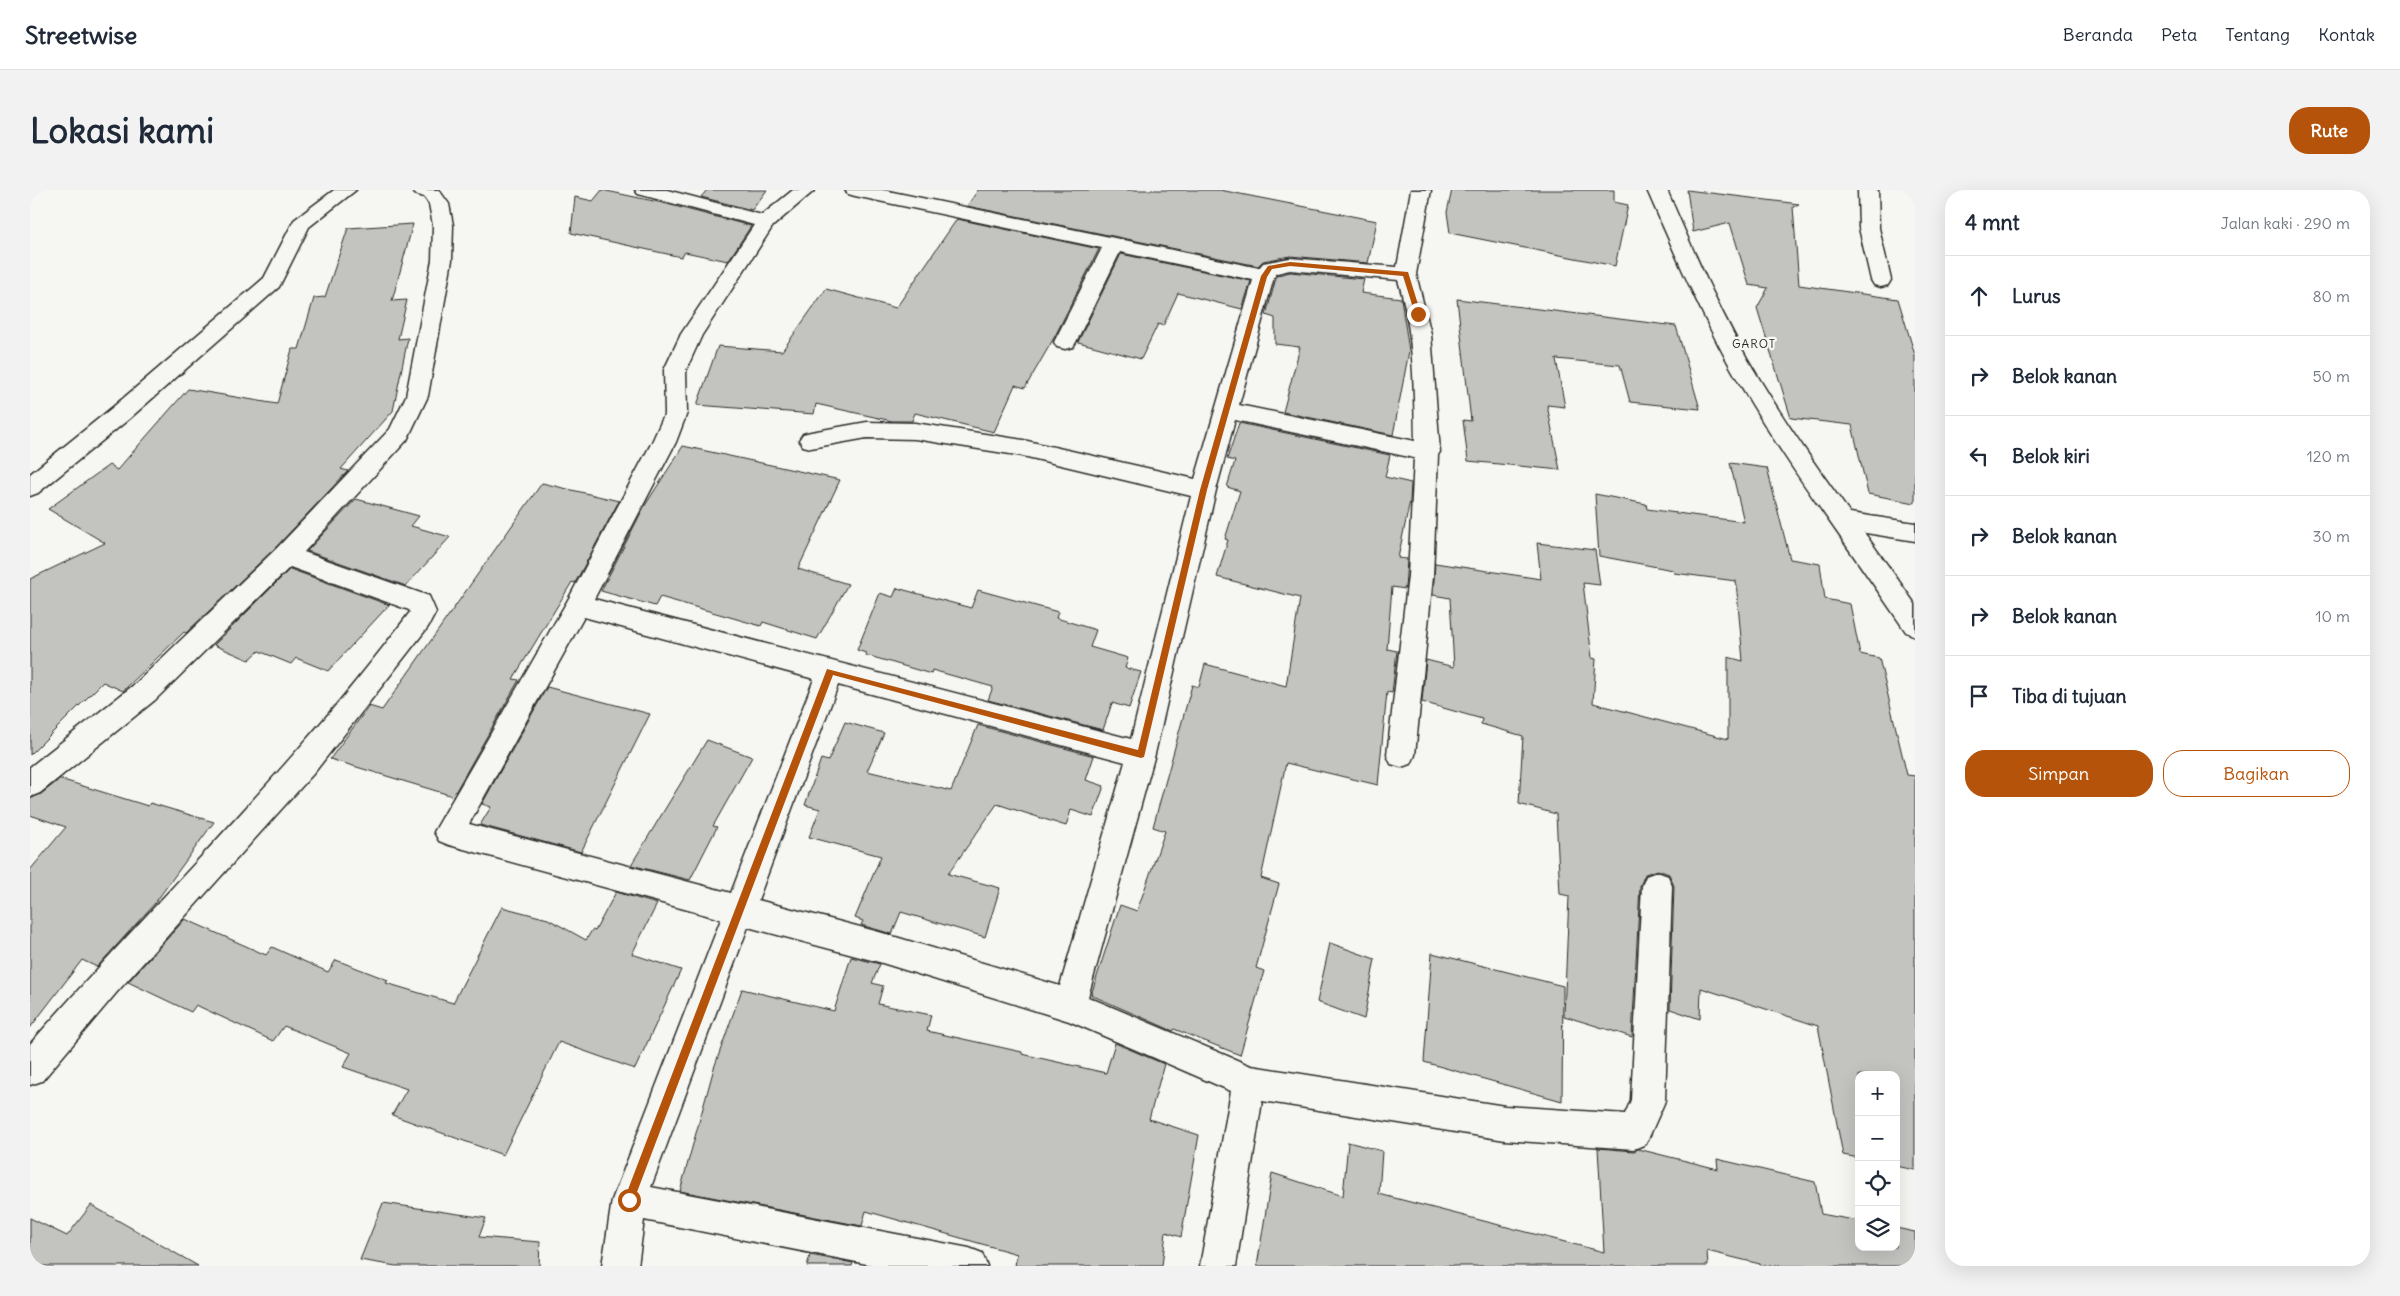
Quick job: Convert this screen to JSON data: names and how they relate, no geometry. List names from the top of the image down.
{
  "districts": ["GAROT"],
  "page": {
    "header": "Streetwise",
    "nav": [
      "Beranda",
      "Peta",
      "Tentang",
      "Kontak"
    ],
    "buttons": [
      "Rute",
      ["Simpan", "Bagikan"]
    ],
    "title": "Lokasi kami",
    "heading": ["4 mnt", "Jalan kaki · 290 m"],
    "list": [
      ["Lurus", "80 m"],
      ["Belok kanan", "50 m"],
      ["Belok kiri", "120 m"],
      ["Belok kanan", "30 m"],
      ["Belok kanan", "10 m"],
      "Tiba di tujuan"
    ],
    "map_buttons": ["+", "−"]
  }
}
